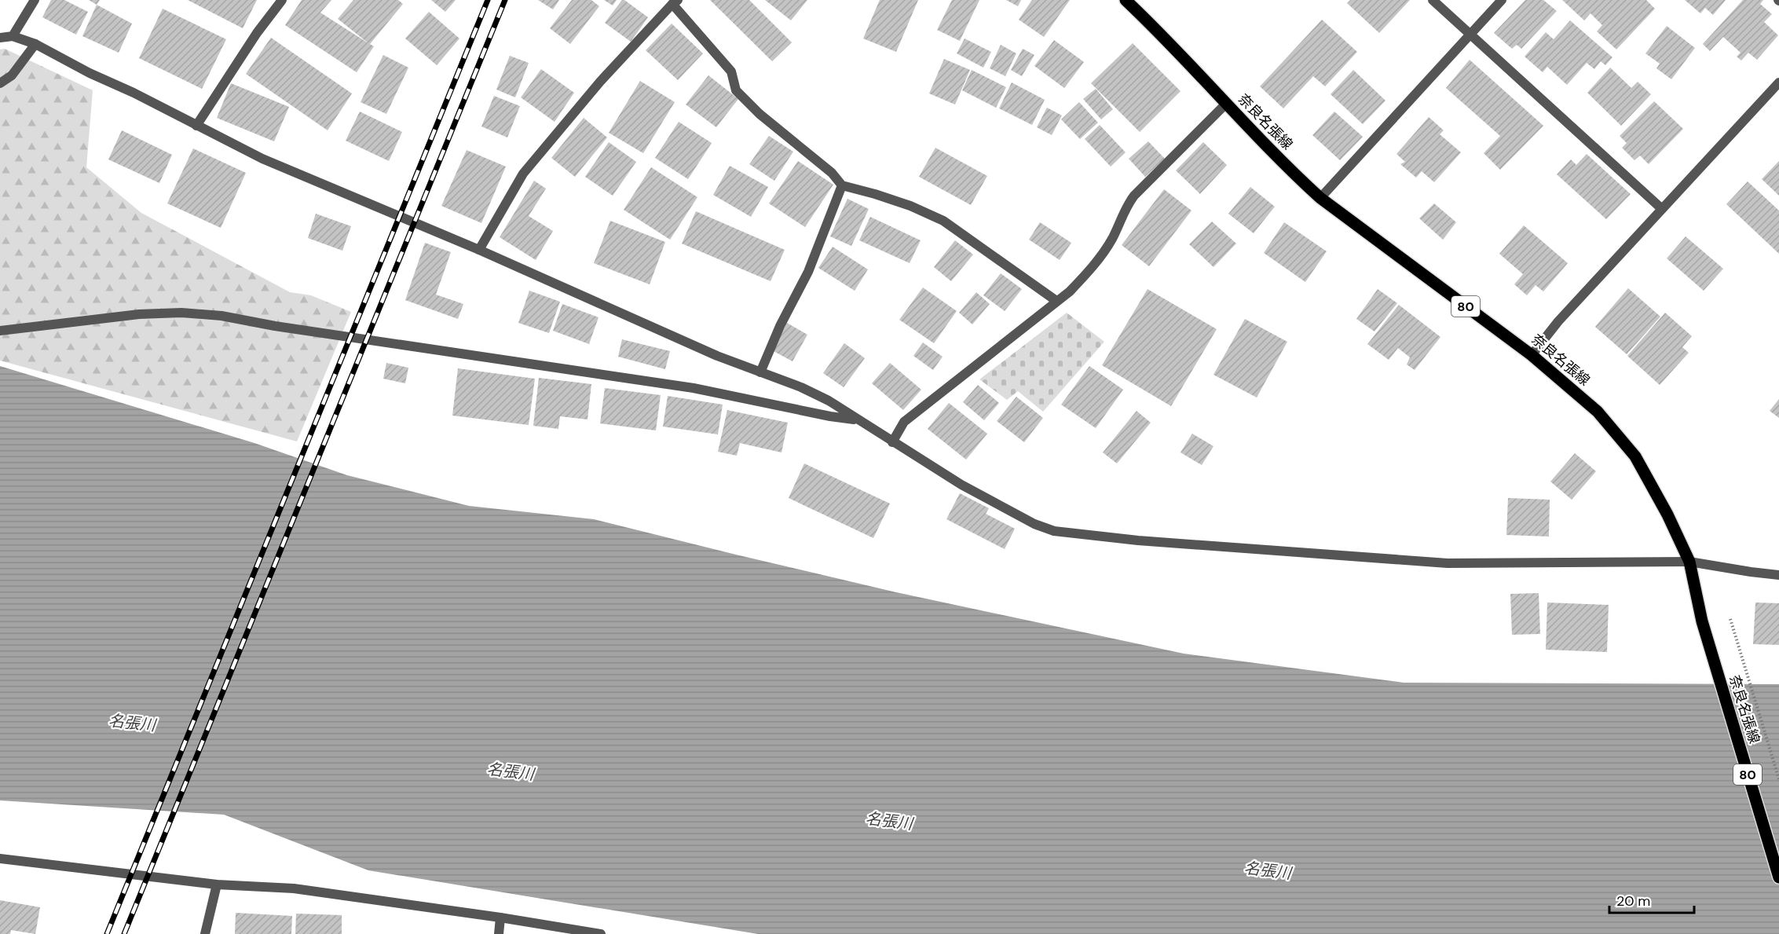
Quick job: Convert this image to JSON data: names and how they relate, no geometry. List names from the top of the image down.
{
  "streets": {
    "main road": ["奈良名張線", "80"]
  },
  "water": ["名張川"],
  "scale_bar": "20 m"
}
